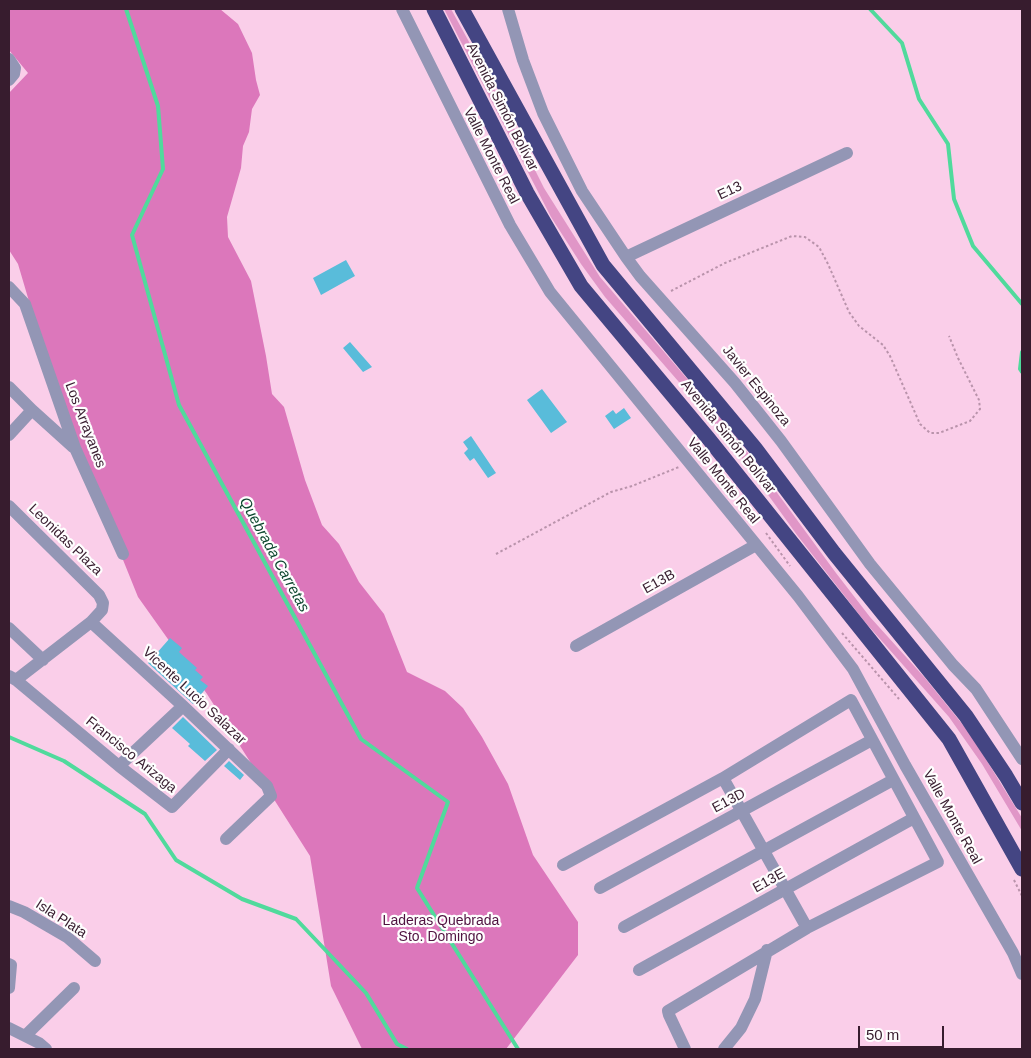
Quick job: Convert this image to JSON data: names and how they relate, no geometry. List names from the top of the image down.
{
  "streets": {
    "highway": ["Avenida Simón Bolívar"],
    "street": [
      "Valle Monte Real",
      "E13",
      "Javier Espinoza",
      "Los Arrayanes",
      "Leonidas Plaza",
      "E13B",
      "Vicente Lucio Salazar",
      "Francisco Arizaga",
      "E13D",
      "E13E",
      "Isla Plata"
    ]
  },
  "crossings": [
    ["Valle Monte Real", "E13B"],
    ["E13", "Javier Espinoza"],
    ["Leonidas Plaza", "Vicente Lucio Salazar"],
    ["Vicente Lucio Salazar", "Francisco Arizaga"]
  ],
  "water": ["Quebrada Carretas"],
  "parks": ["Laderas Quebrada Sto. Domingo"],
  "scale_bar": "50 m"
}
